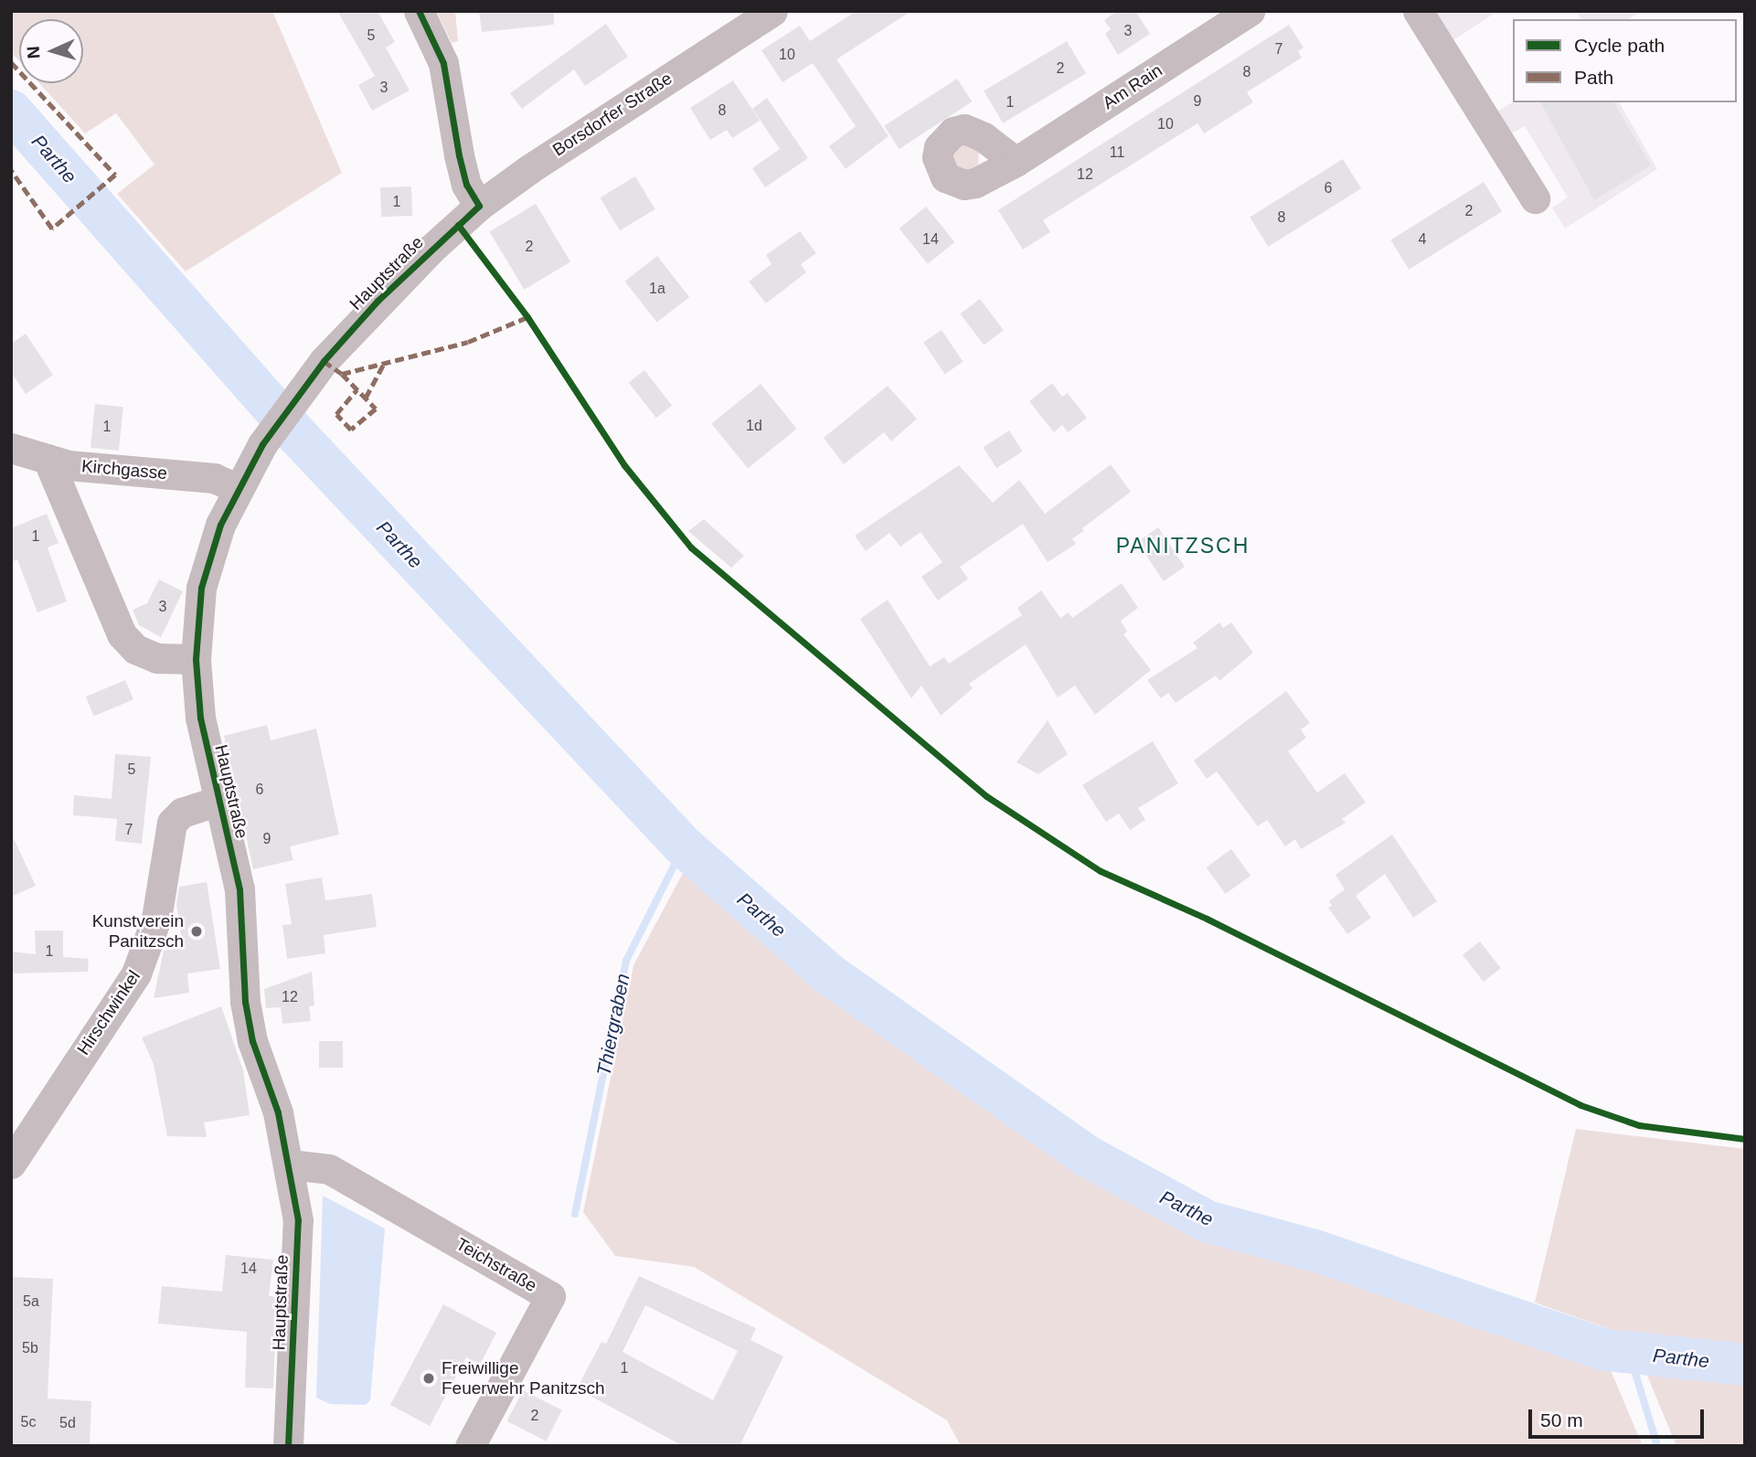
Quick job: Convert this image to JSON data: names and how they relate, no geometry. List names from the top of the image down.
{
  "streets": {
    "street": [
      "Am Rain",
      "Borsdorfer Straße",
      "Hauptstraße",
      "Kirchgasse",
      "Hirschwinkel",
      "Teichstraße"
    ]
  },
  "crossings": [
    ["Borsdorfer Straße", "Hauptstraße"],
    ["Hauptstraße", "Kirchgasse"],
    ["Hauptstraße", "Hirschwinkel"],
    ["Hauptstraße", "Teichstraße"]
  ],
  "districts": ["PANITZSCH"],
  "water": ["Parthe", "Thiergraben"],
  "places": ["Kunstverein Panitzsch", "Freiwillige Feuerwehr Panitzsch"],
  "house_numbers": [
    "3",
    "5",
    "7",
    "10",
    "2",
    "8",
    "3",
    "9",
    "1",
    "8",
    "10",
    "11",
    "12",
    "6",
    "1",
    "2",
    "8",
    "14",
    "4",
    "2",
    "1a",
    "1d",
    "1",
    "1",
    "3",
    "5",
    "6",
    "7",
    "9",
    "1",
    "12",
    "14",
    "5a",
    "5b",
    "1",
    "2",
    "5c",
    "5d"
  ],
  "legend": ["Cycle path", "Path"],
  "scale_bar": "50 m",
  "north": "left"
}
